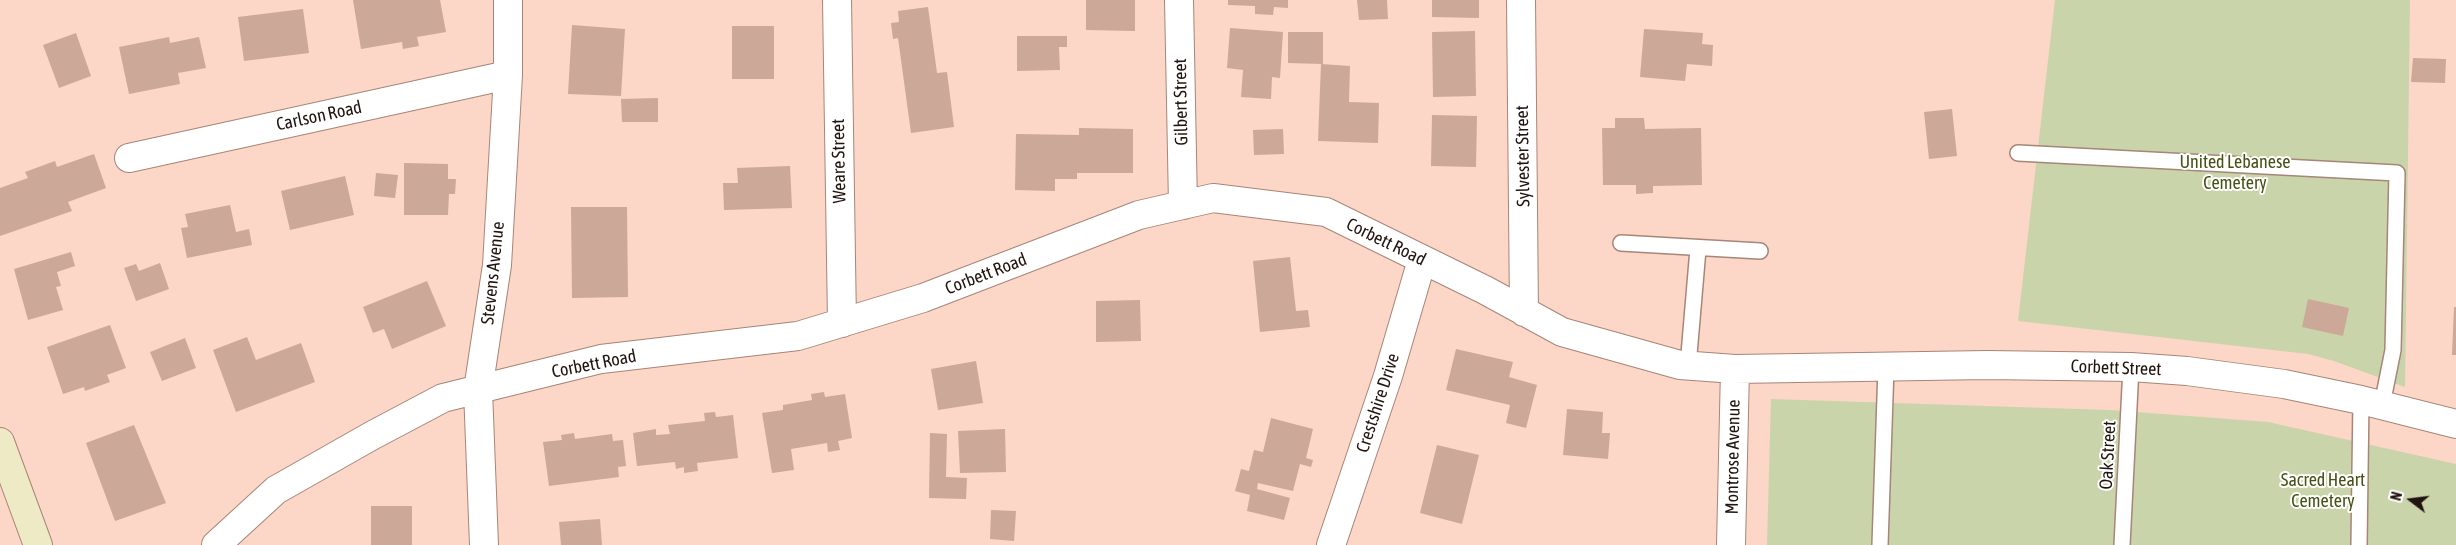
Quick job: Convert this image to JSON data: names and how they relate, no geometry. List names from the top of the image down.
{
  "streets": {
    "street": [
      "Gilbert Street",
      "Carlson Road",
      "Sylvester Street",
      "Weare Street",
      "Corbett Road",
      "Stevens Avenue",
      "Corbett Street",
      "Crestshire Drive",
      "Montrose Avenue"
    ],
    "lane": ["Oak Street"]
  },
  "crossings": [
    ["Gilbert Street", "Corbett Road"],
    ["Carlson Road", "Stevens Avenue"],
    ["Sylvester Street", "Corbett Road"],
    ["Weare Street", "Corbett Road"],
    ["Corbett Road", "Stevens Avenue"],
    ["Corbett Road", "Corbett Street"],
    ["Corbett Road", "Crestshire Drive"],
    ["Corbett Road", "Montrose Avenue"],
    ["Corbett Street", "Oak Street"]
  ],
  "parks": ["United Lebanese Cemetery", "Sacred Heart Cemetery"],
  "north": "left"
}
